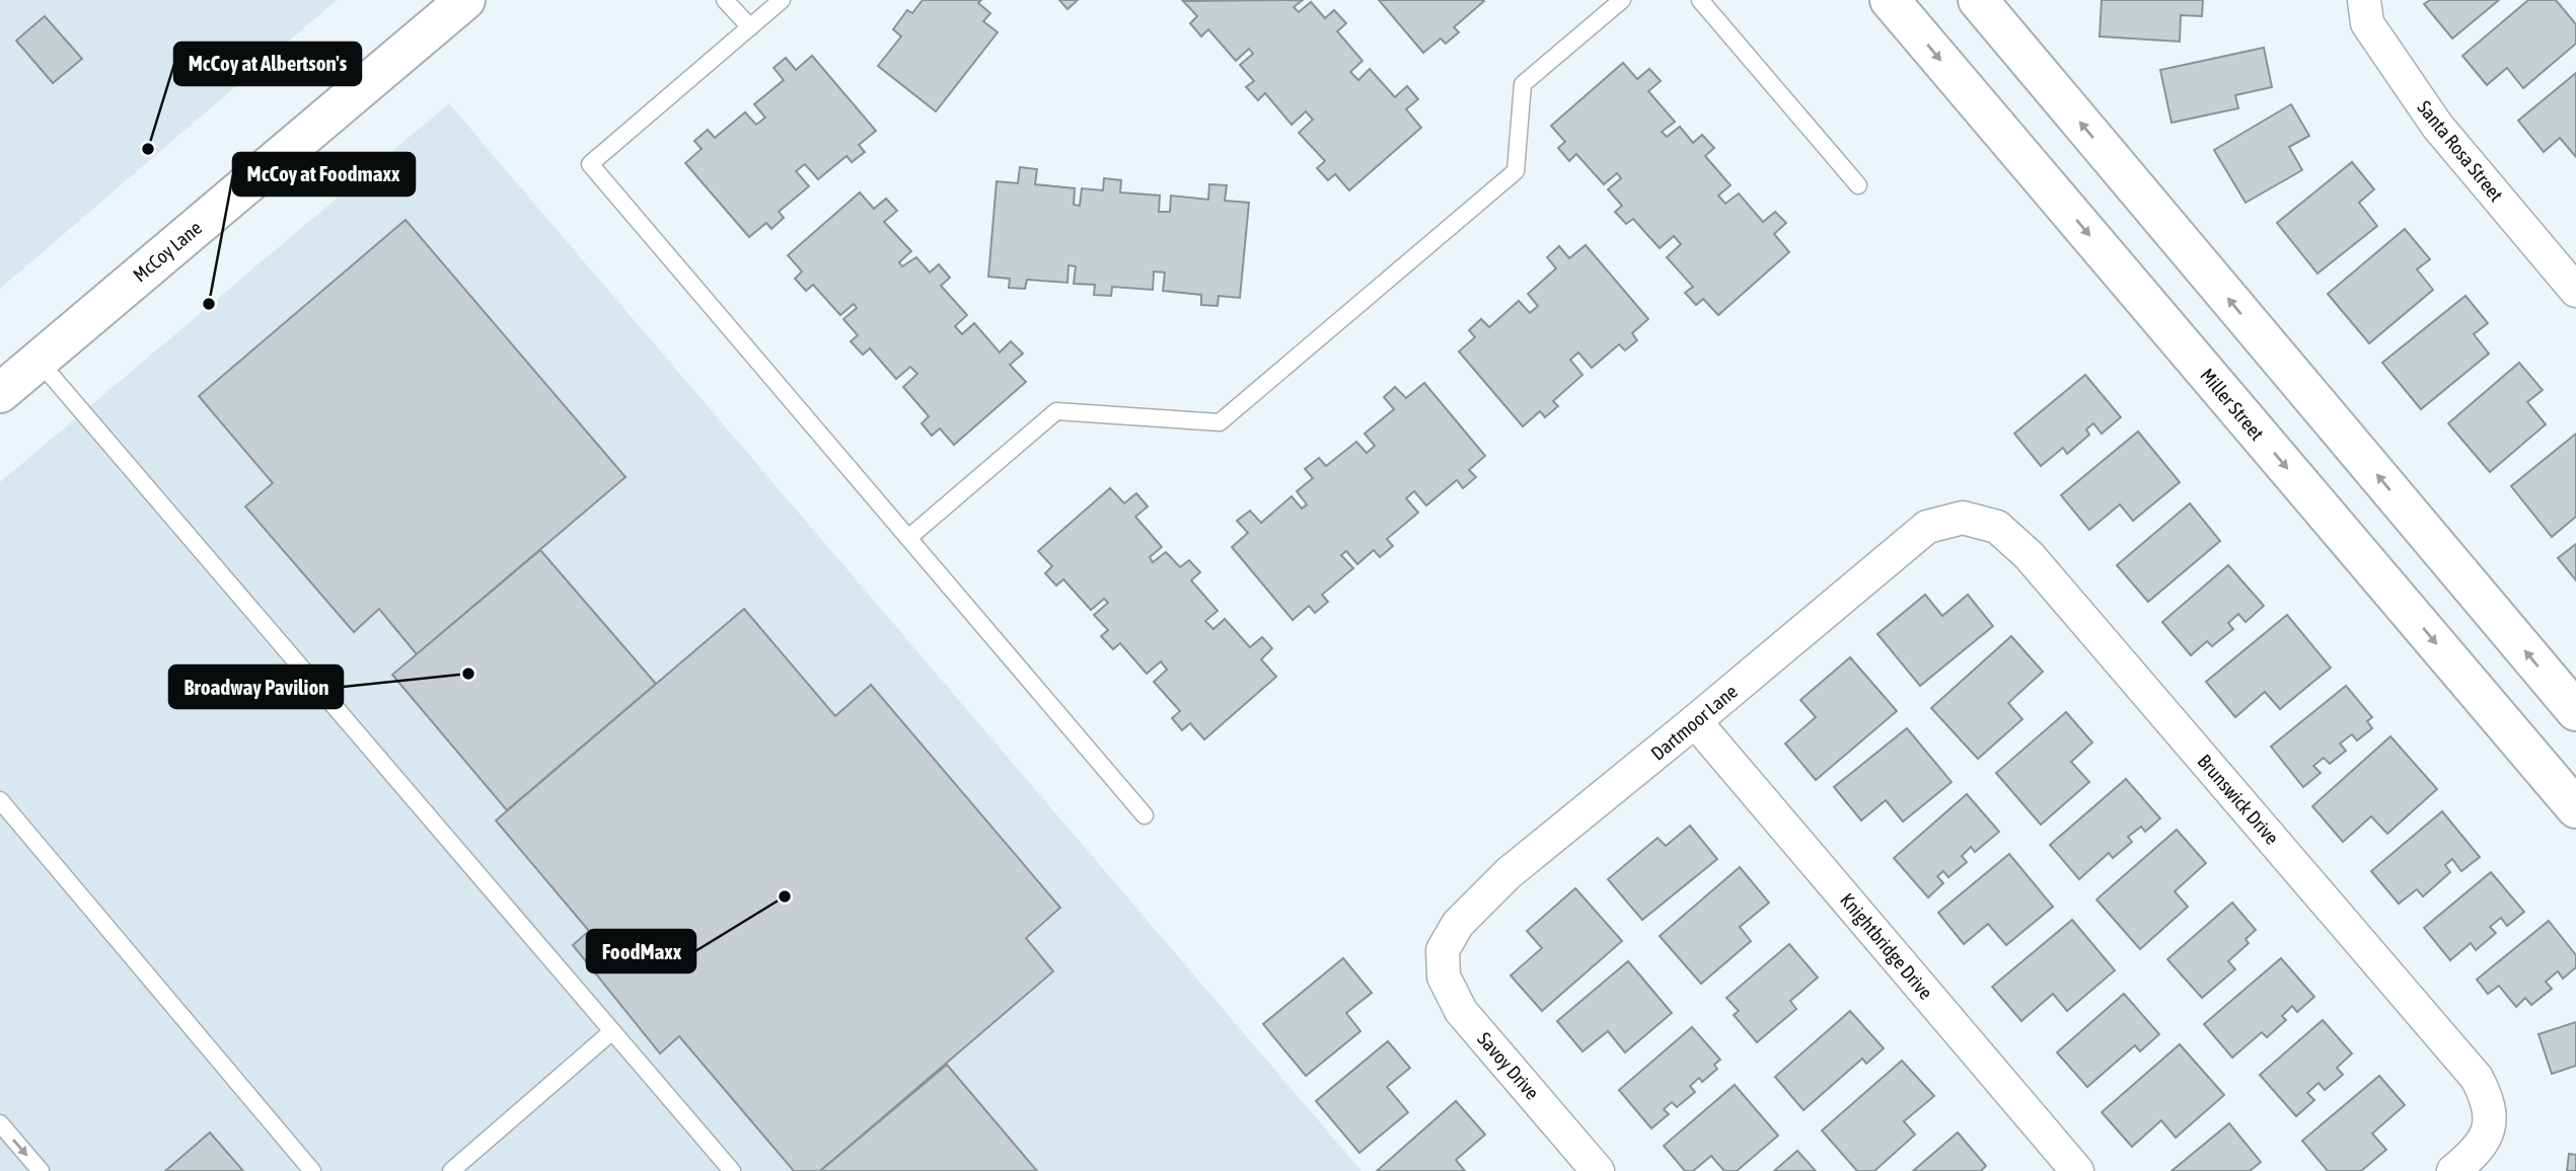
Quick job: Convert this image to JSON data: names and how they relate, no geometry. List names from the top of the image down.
{
  "streets": {
    "street": [
      "Santa Rosa Street",
      "McCoy Lane",
      "Miller Street",
      "Dartmoor Lane",
      "Brunswick Drive",
      "Knightbridge Drive",
      "Savoy Drive"
    ]
  },
  "crossings": [
    ["Dartmoor Lane", "Brunswick Drive"],
    ["Dartmoor Lane", "Knightbridge Drive"],
    ["Dartmoor Lane", "Savoy Drive"]
  ],
  "places": [
    "McCoy at Albertson's",
    "McCoy at Foodmaxx",
    "Broadway Pavilion",
    "FoodMaxx"
  ]
}
